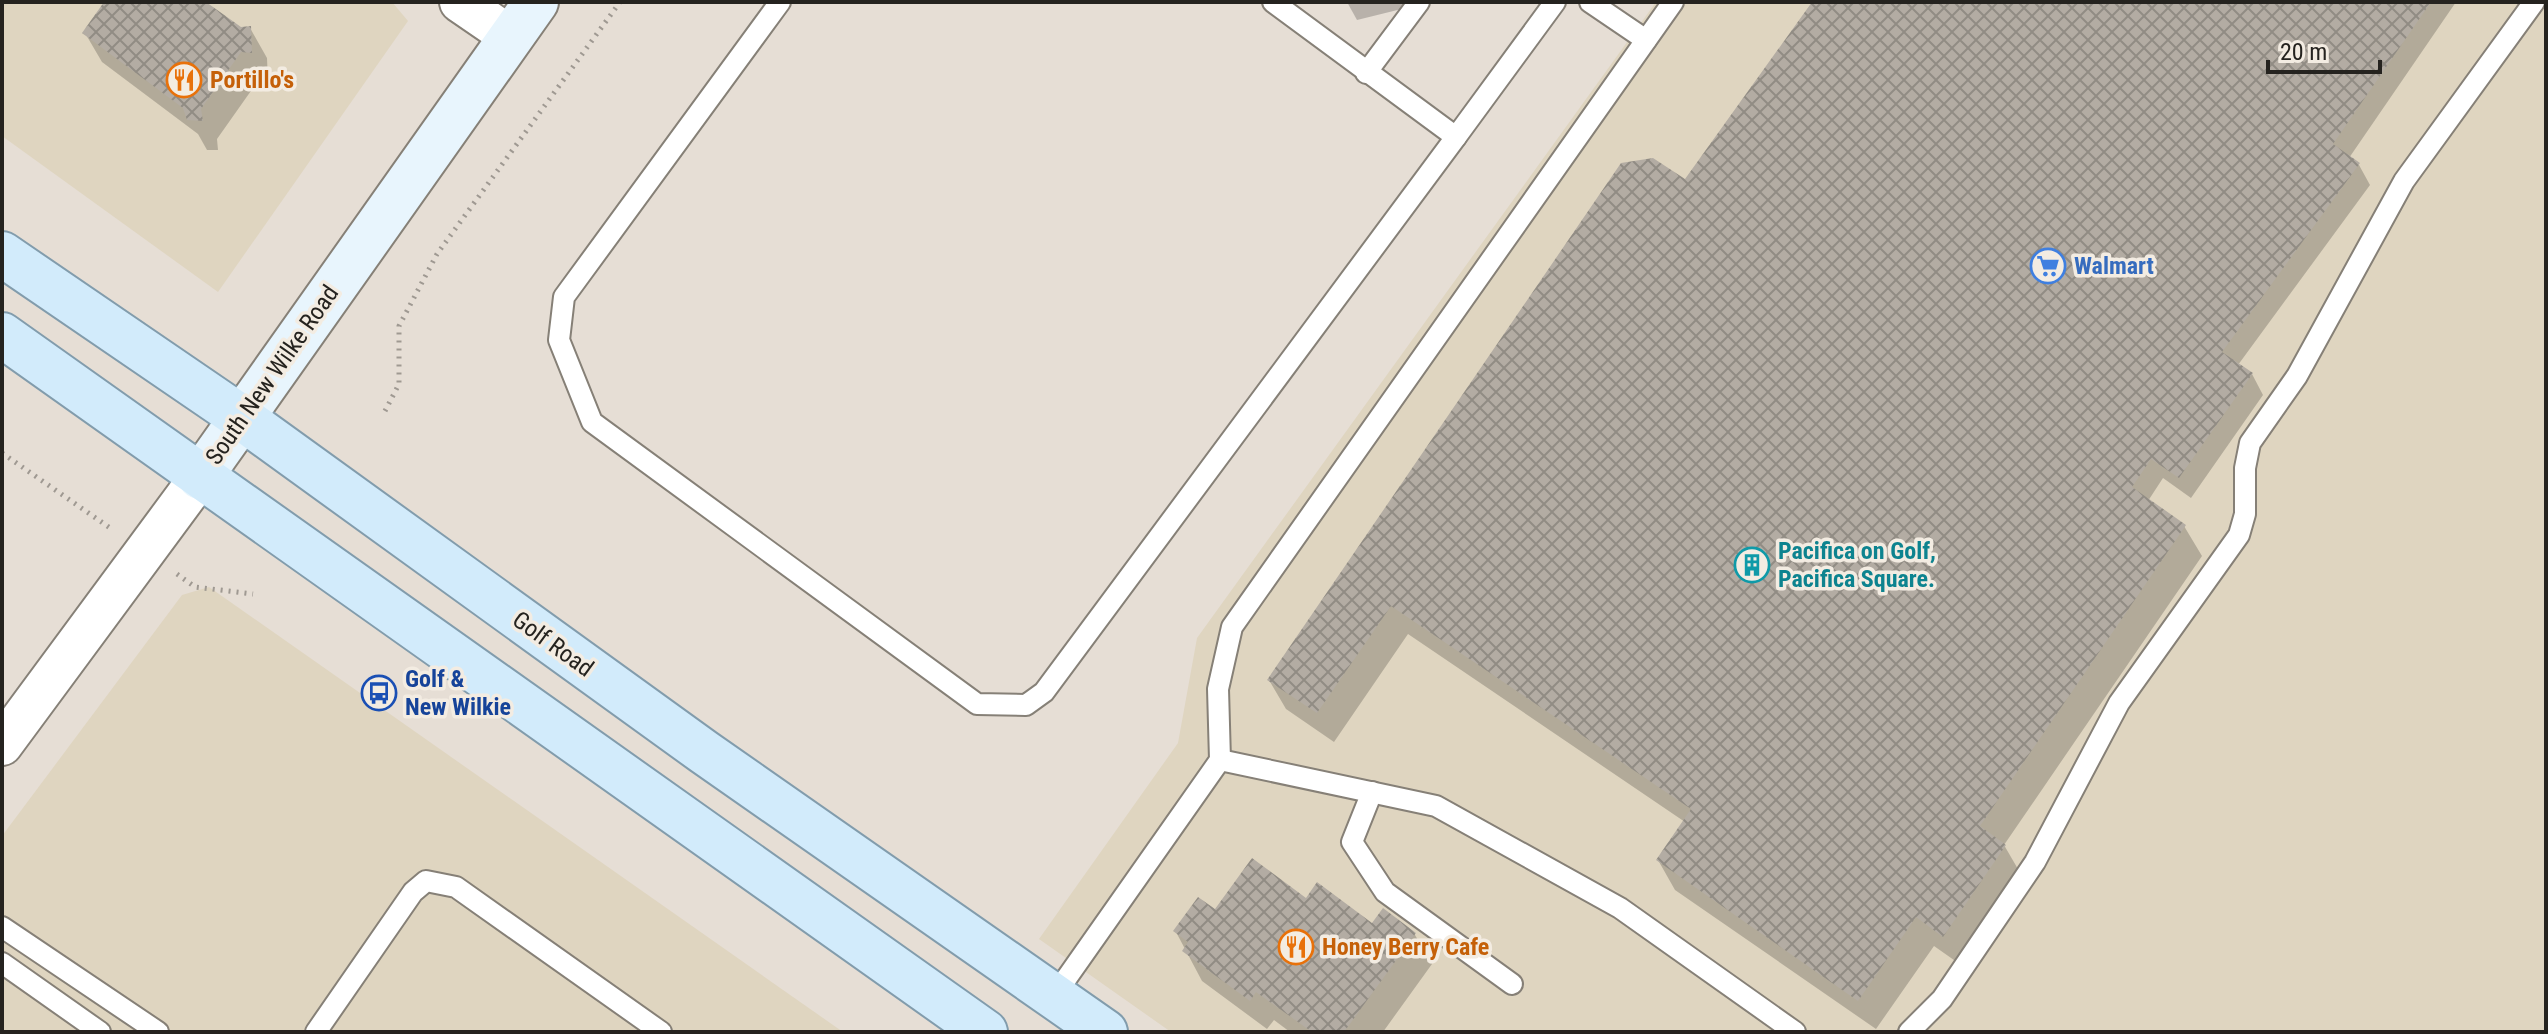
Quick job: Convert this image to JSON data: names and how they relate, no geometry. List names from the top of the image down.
{
  "streets": {
    "main road": ["South New Wilke Road", "Golf Road"]
  },
  "crossings": [
    ["South New Wilke Road", "Golf Road"]
  ],
  "places": {
    "restaurant": ["Portillo's", "Honey Berry Cafe"],
    "supermarket": ["Walmart"],
    "building": ["Pacifica on Golf, Pacifica Square."],
    "bus stop": ["Golf & New Wilkie"]
  },
  "scale_bar": "20 m"
}
